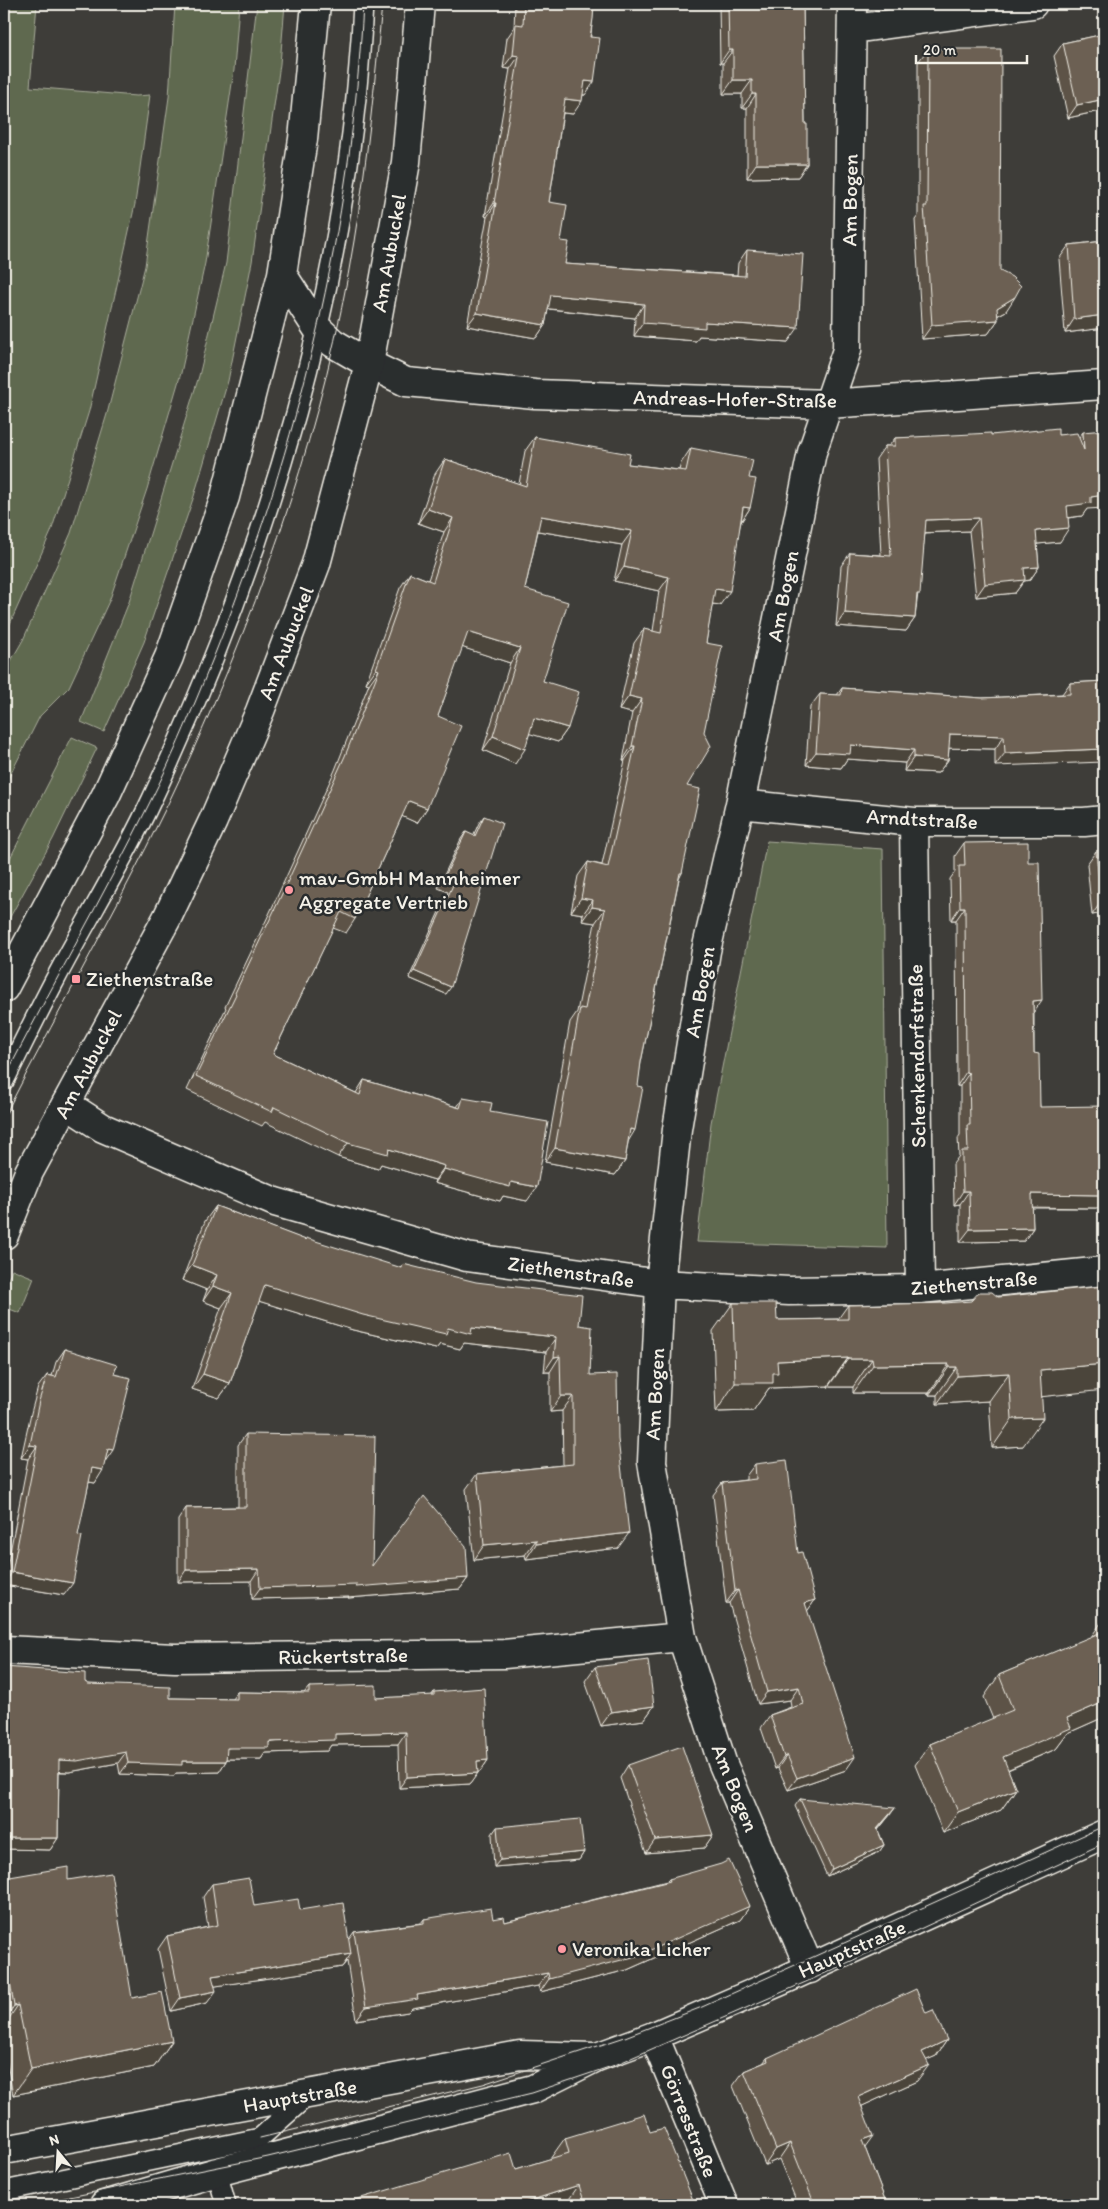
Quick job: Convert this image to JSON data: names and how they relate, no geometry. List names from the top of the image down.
{
  "streets": {
    "street": [
      "Am Bogen",
      "Am Aubuckel",
      "Andreas-Hofer-Straße",
      "Arndtstraße",
      "Schenkendorfstraße",
      "Ziethenstraße",
      "Rückertstraße",
      "Hauptstraße",
      "Görresstraße"
    ]
  },
  "crossings": [
    ["Am Bogen", "Andreas-Hofer-Straße"],
    ["Am Bogen", "Arndtstraße"],
    ["Am Bogen", "Ziethenstraße"],
    ["Am Bogen", "Rückertstraße"],
    ["Am Bogen", "Hauptstraße"],
    ["Am Aubuckel", "Andreas-Hofer-Straße"],
    ["Am Aubuckel", "Ziethenstraße"],
    ["Arndtstraße", "Schenkendorfstraße"],
    ["Schenkendorfstraße", "Ziethenstraße"],
    ["Hauptstraße", "Görresstraße"]
  ],
  "places": {
    "other": ["mav-GmbH Mannheimer Aggregate Vertrieb", "Veronika Licher"],
    "transit": ["Ziethenstraße"]
  },
  "scale_bar": "20 m",
  "north": "top"
}
